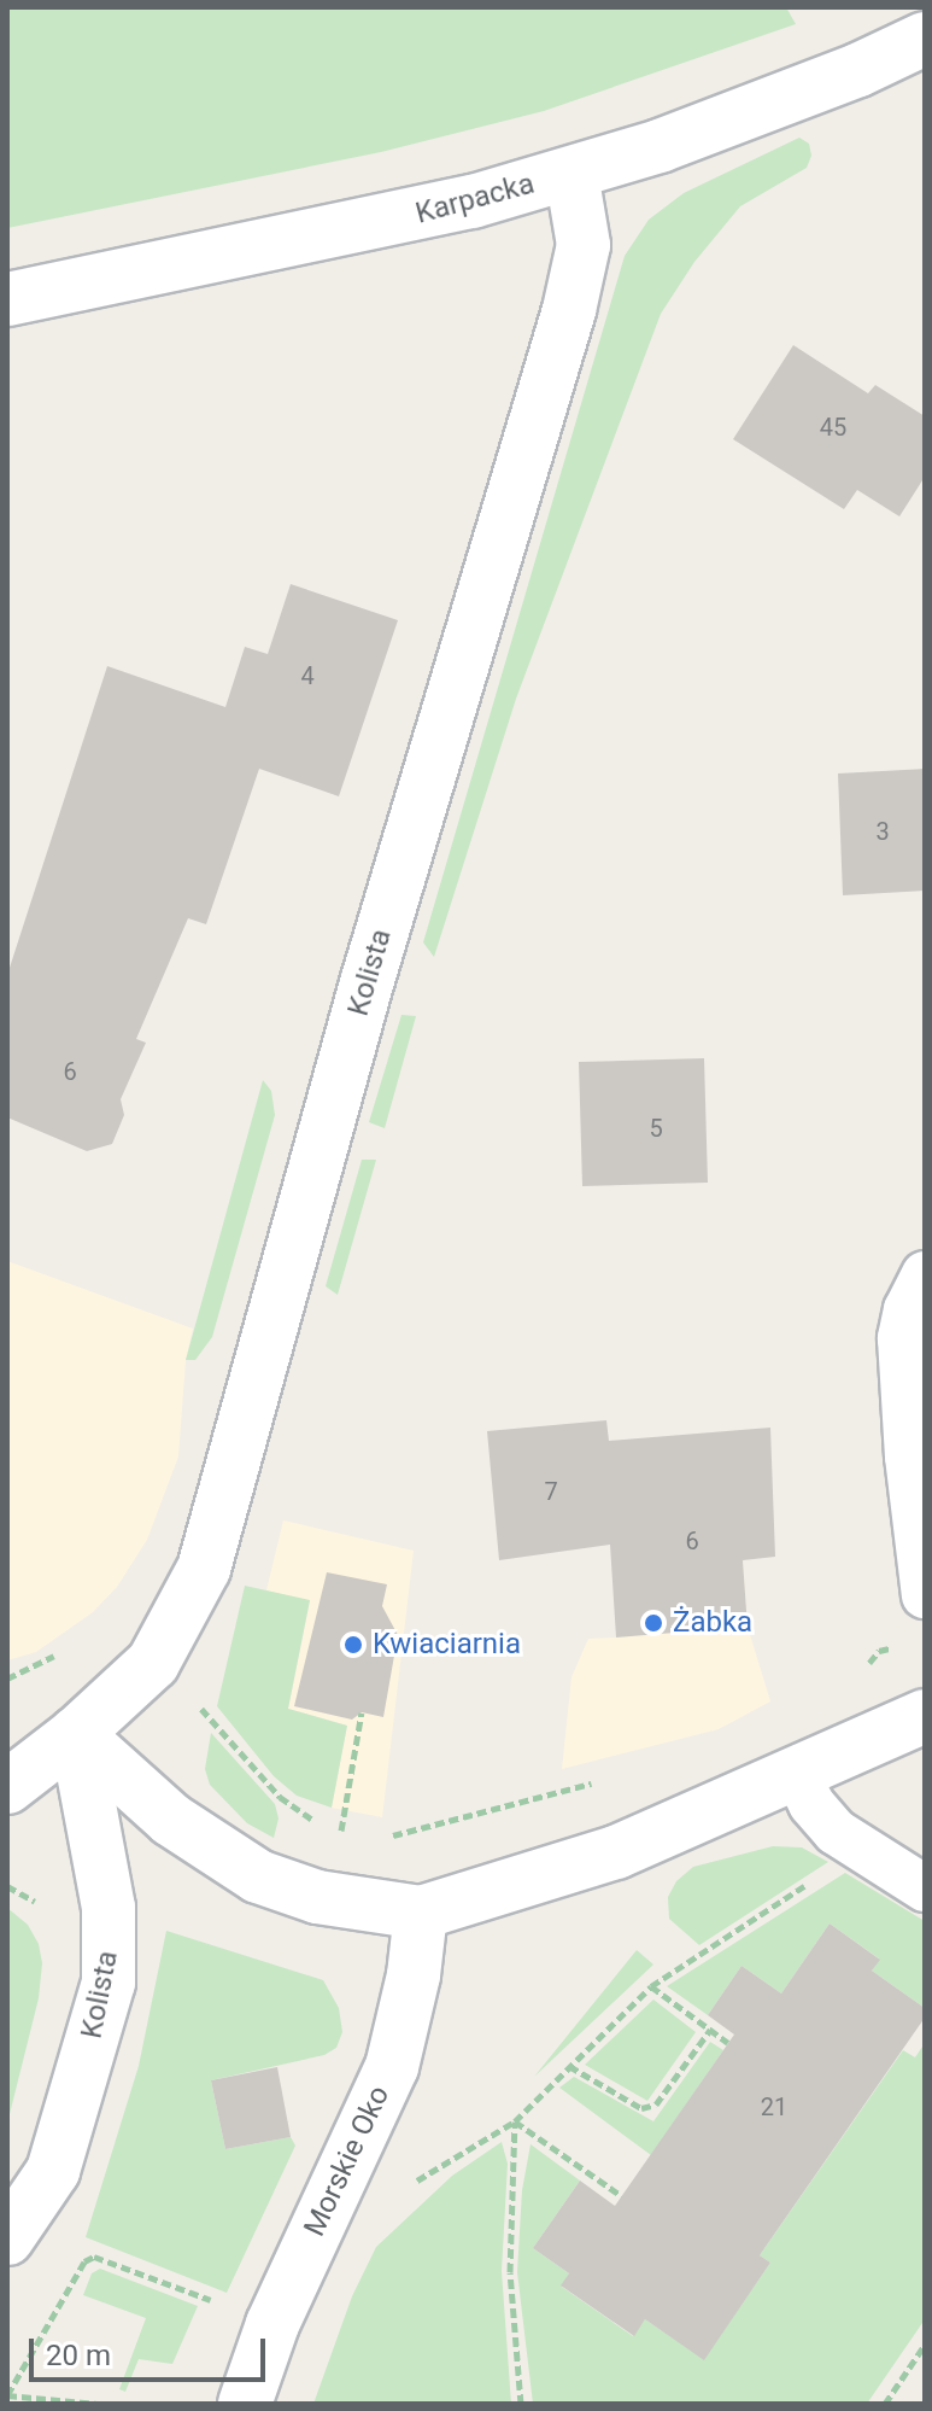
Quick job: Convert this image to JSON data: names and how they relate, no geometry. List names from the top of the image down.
{
  "streets": {
    "street": ["Karpacka", "Kolista", "Morskie Oko"]
  },
  "crossings": [
    ["Karpacka", "Kolista"]
  ],
  "places": ["Żabka", "Kwiaciarnia"],
  "house_numbers": [
    "45",
    "4",
    "3",
    "6",
    "5",
    "7",
    "6",
    "21"
  ],
  "scale_bar": "20 m"
}
